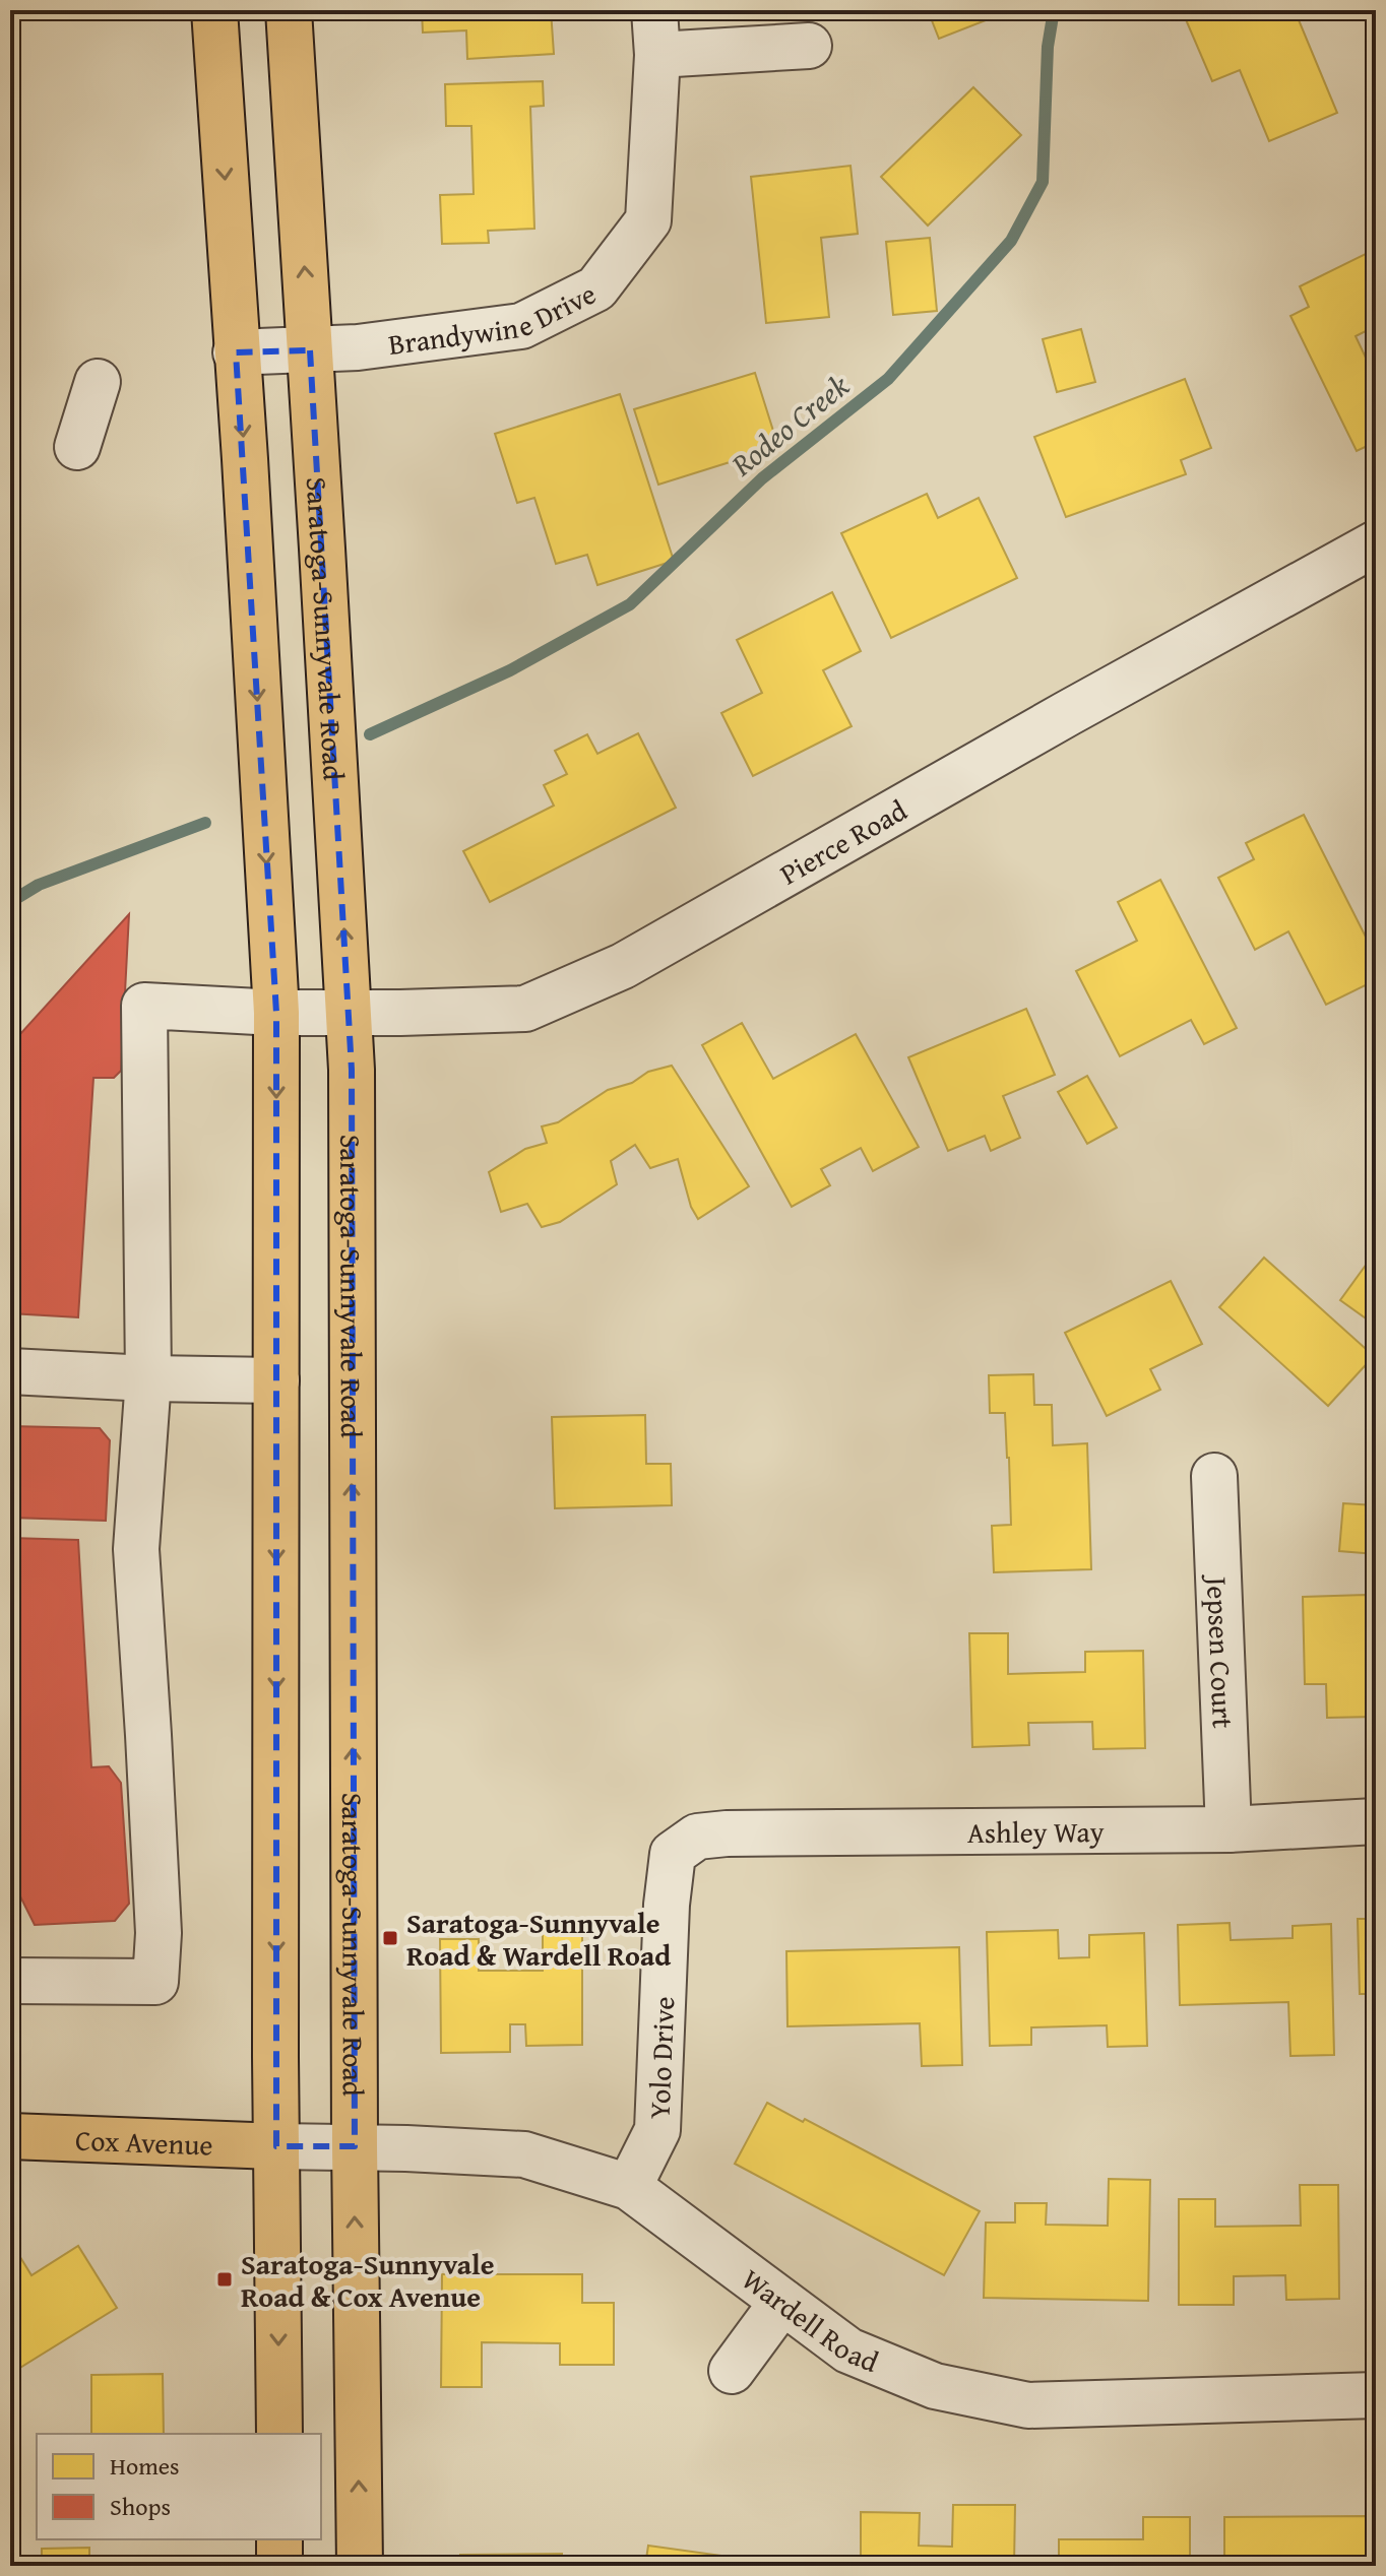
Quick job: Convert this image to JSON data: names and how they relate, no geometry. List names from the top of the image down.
{
  "streets": {
    "main road": ["Saratoga-Sunnyvale Road", "Cox Avenue"],
    "street": [
      "Brandywine Drive",
      "Pierce Road",
      "Jepsen Court",
      "Ashley Way",
      "Yolo Drive",
      "Wardell Road"
    ]
  },
  "crossings": [
    ["Brandywine Drive", "Saratoga-Sunnyvale Road"],
    ["Saratoga-Sunnyvale Road", "Pierce Road"],
    ["Saratoga-Sunnyvale Road", "Wardell Road"],
    ["Jepsen Court", "Ashley Way"],
    ["Ashley Way", "Yolo Drive"],
    ["Yolo Drive", "Wardell Road"],
    ["Cox Avenue", "Wardell Road"]
  ],
  "water": ["Rodeo Creek"],
  "places": {
    "transit": ["Saratoga-Sunnyvale Road & Wardell Road", "Saratoga-Sunnyvale Road & Cox Avenue"]
  },
  "legend": ["Homes", "Shops"]
}
